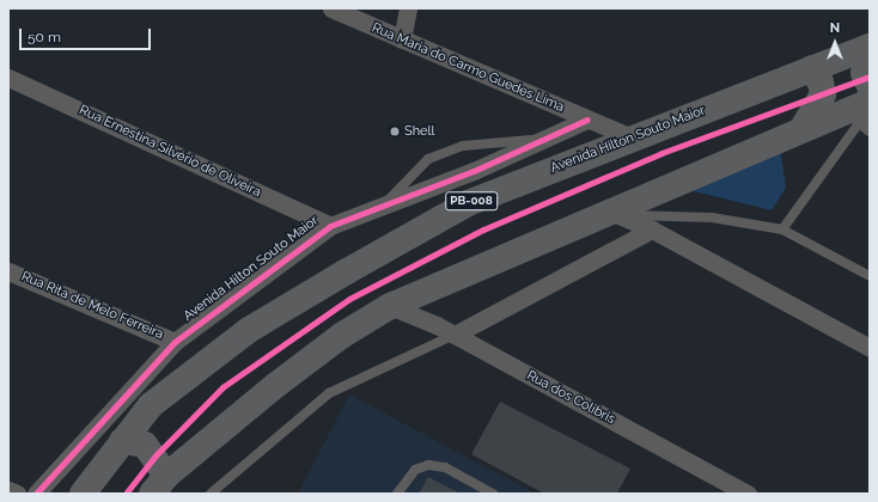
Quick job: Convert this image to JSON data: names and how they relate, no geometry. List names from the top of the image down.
{
  "streets": {
    "main road": ["Avenida Hilton Souto Maior", "PB-008"],
    "street": [
      "Rua Maria do Carmo Guedes Lima",
      "Rua Ernestina Silvério de Oliveira",
      "Rua Rita de Melo Ferreira",
      "Rua dos Colibris"
    ]
  },
  "crossings": [
    ["Rua Maria do Carmo Guedes Lima", "Avenida Hilton Souto Maior"],
    ["Avenida Hilton Souto Maior", "Rua Ernestina Silvério de Oliveira"],
    ["Avenida Hilton Souto Maior", "Rua Rita de Melo Ferreira"]
  ],
  "places": ["Shell"],
  "scale_bar": "50 m",
  "north": "top"
}
